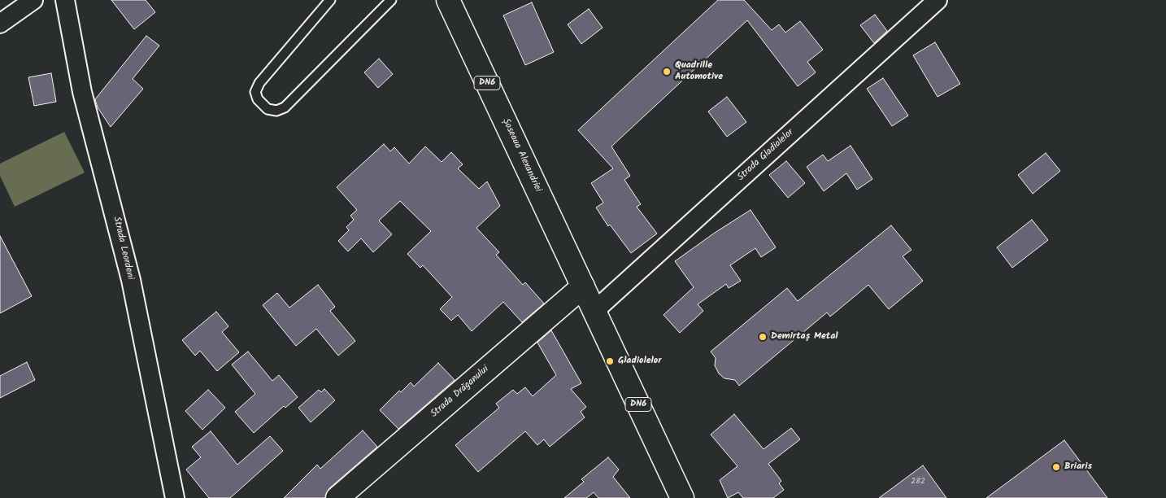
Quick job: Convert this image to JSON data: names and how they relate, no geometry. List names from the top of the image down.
{
  "streets": {
    "main road": ["DN6", "Șoseaua Alexandriei", "Strada Drăganului"],
    "street": ["Strada Gladiolelor", "Strada Leordeni"]
  },
  "crossings": [
    ["DN6", "Șoseaua Alexandriei"],
    ["DN6", "Strada Gladiolelor"],
    ["Șoseaua Alexandriei", "Strada Gladiolelor"],
    ["Șoseaua Alexandriei", "Strada Drăganului"]
  ],
  "places": [
    "Quadrille Automotive",
    "Demirtaș Metal",
    "Gladiolelor",
    "Briaris"
  ],
  "house_numbers": ["282"]
}
